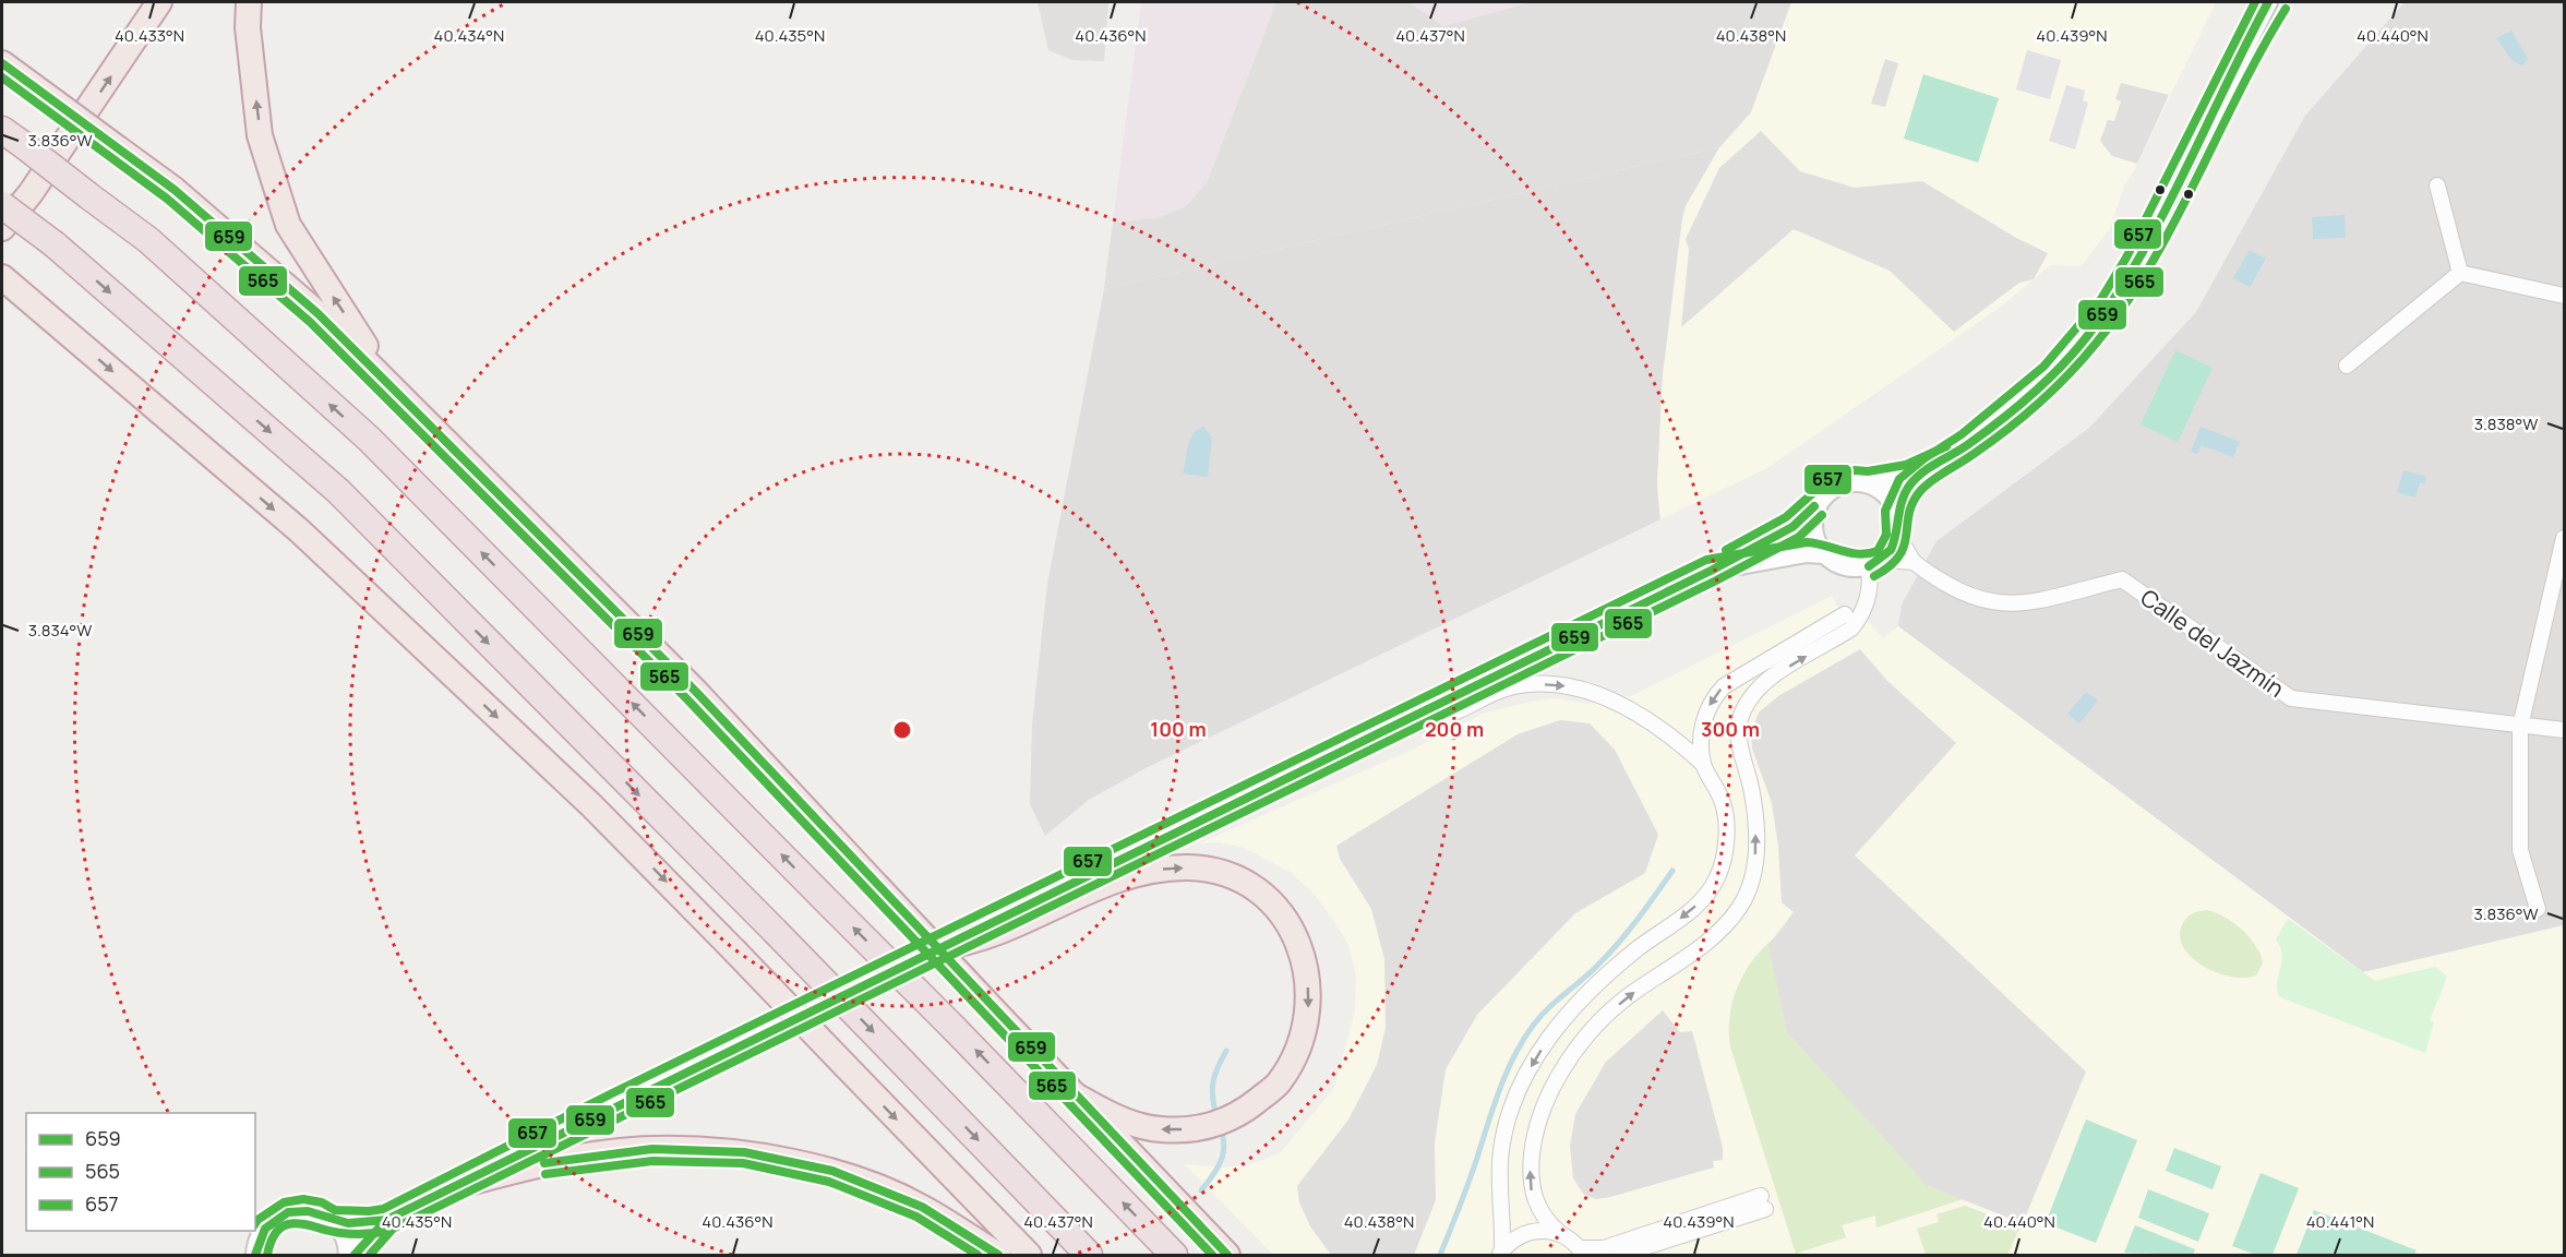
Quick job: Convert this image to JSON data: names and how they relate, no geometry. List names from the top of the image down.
{
  "streets": {
    "street": ["Calle del Jazmín"]
  },
  "lines": ["transit line 659", "transit line 657", "transit line 565"],
  "legend": ["659", "565", "657"],
  "coordinates": [
    "40.433°N",
    "40.434°N",
    "40.435°N",
    "40.436°N",
    "40.437°N",
    "40.438°N",
    "40.439°N",
    "40.440°N",
    "3.836°W",
    "3.838°W",
    "3.834°W",
    "40.441°N"
  ],
  "rings": ["100 m", "200 m", "300 m"]
}
